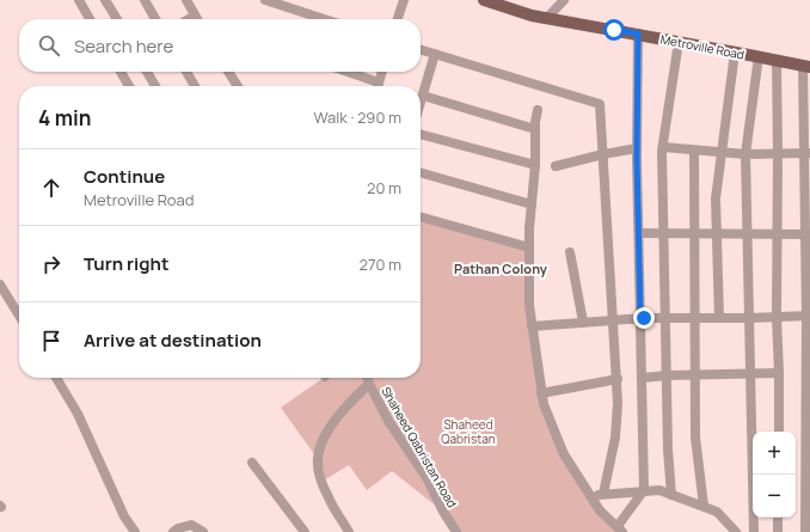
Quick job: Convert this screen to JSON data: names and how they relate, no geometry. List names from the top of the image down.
{
  "streets": {
    "main road": ["Metroville Road"],
    "street": ["Shaheed Qabristan Road"]
  },
  "districts": ["Pathan Colony"],
  "parks": ["Shaheed Qabristan"],
  "page": {
    "search": "Search here",
    "heading": ["4 min", "Walk · 290 m"],
    "list": [
      ["Continue", "Metroville Road", "20 m"],
      ["Turn right", "270 m"],
      "Arrive at destination"
    ],
    "map_buttons": ["+", "−"]
  }
}
